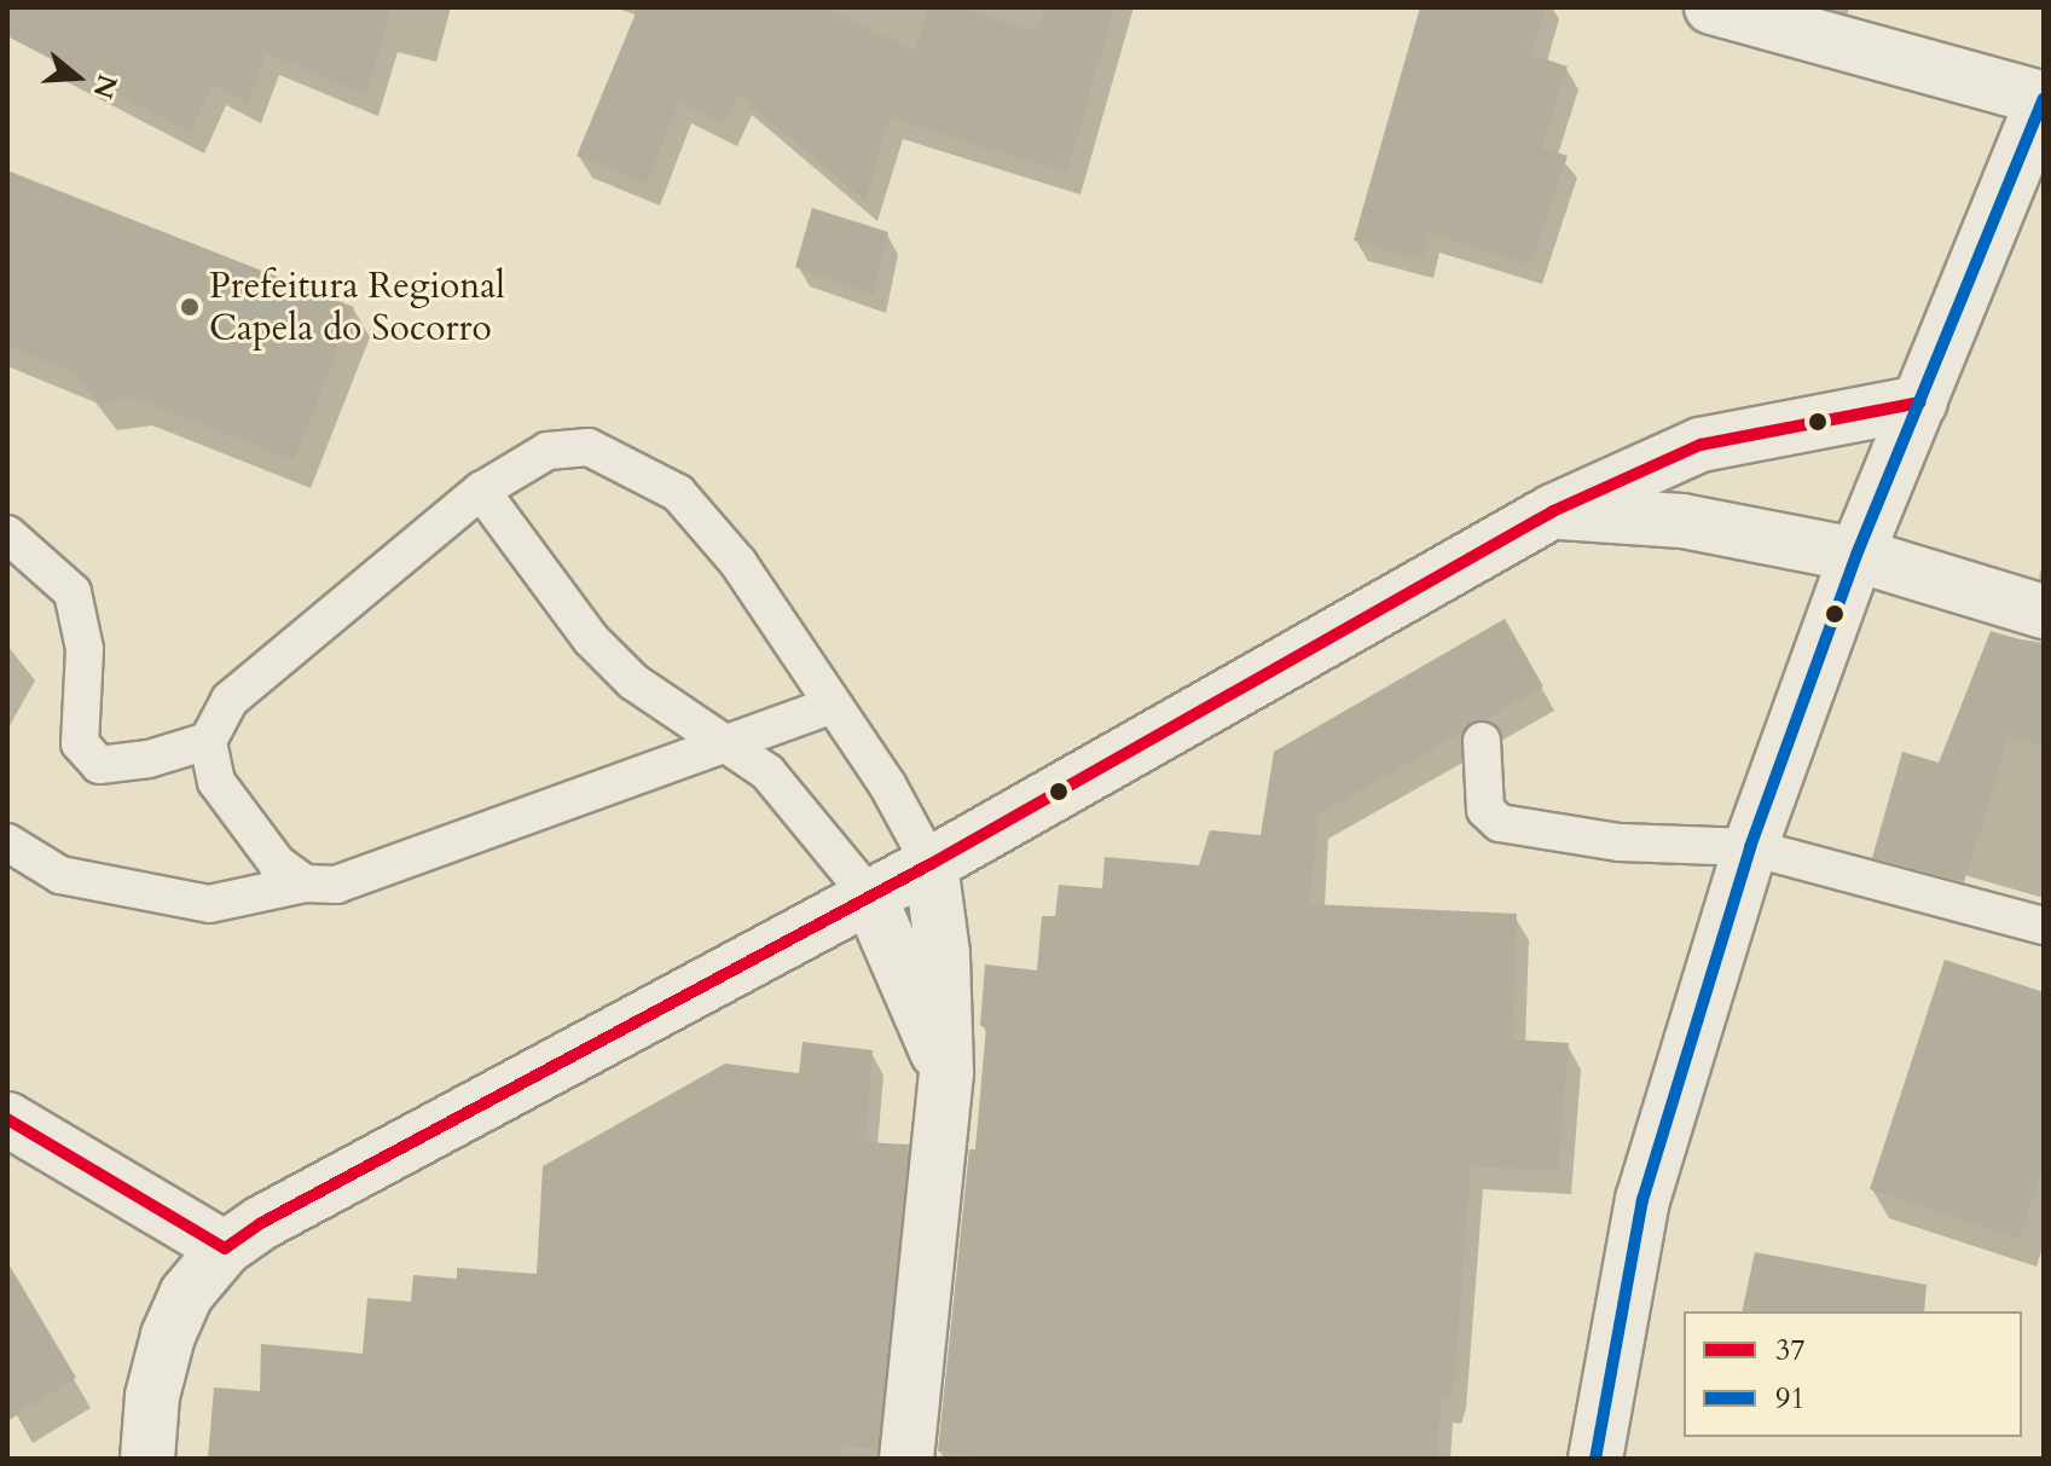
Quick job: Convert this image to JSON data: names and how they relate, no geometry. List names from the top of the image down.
{
  "places": ["Prefeitura Regional Capela do Socorro"],
  "lines": ["transit line 91", "transit line 37"],
  "legend": ["37", "91"],
  "north": "right"
}
